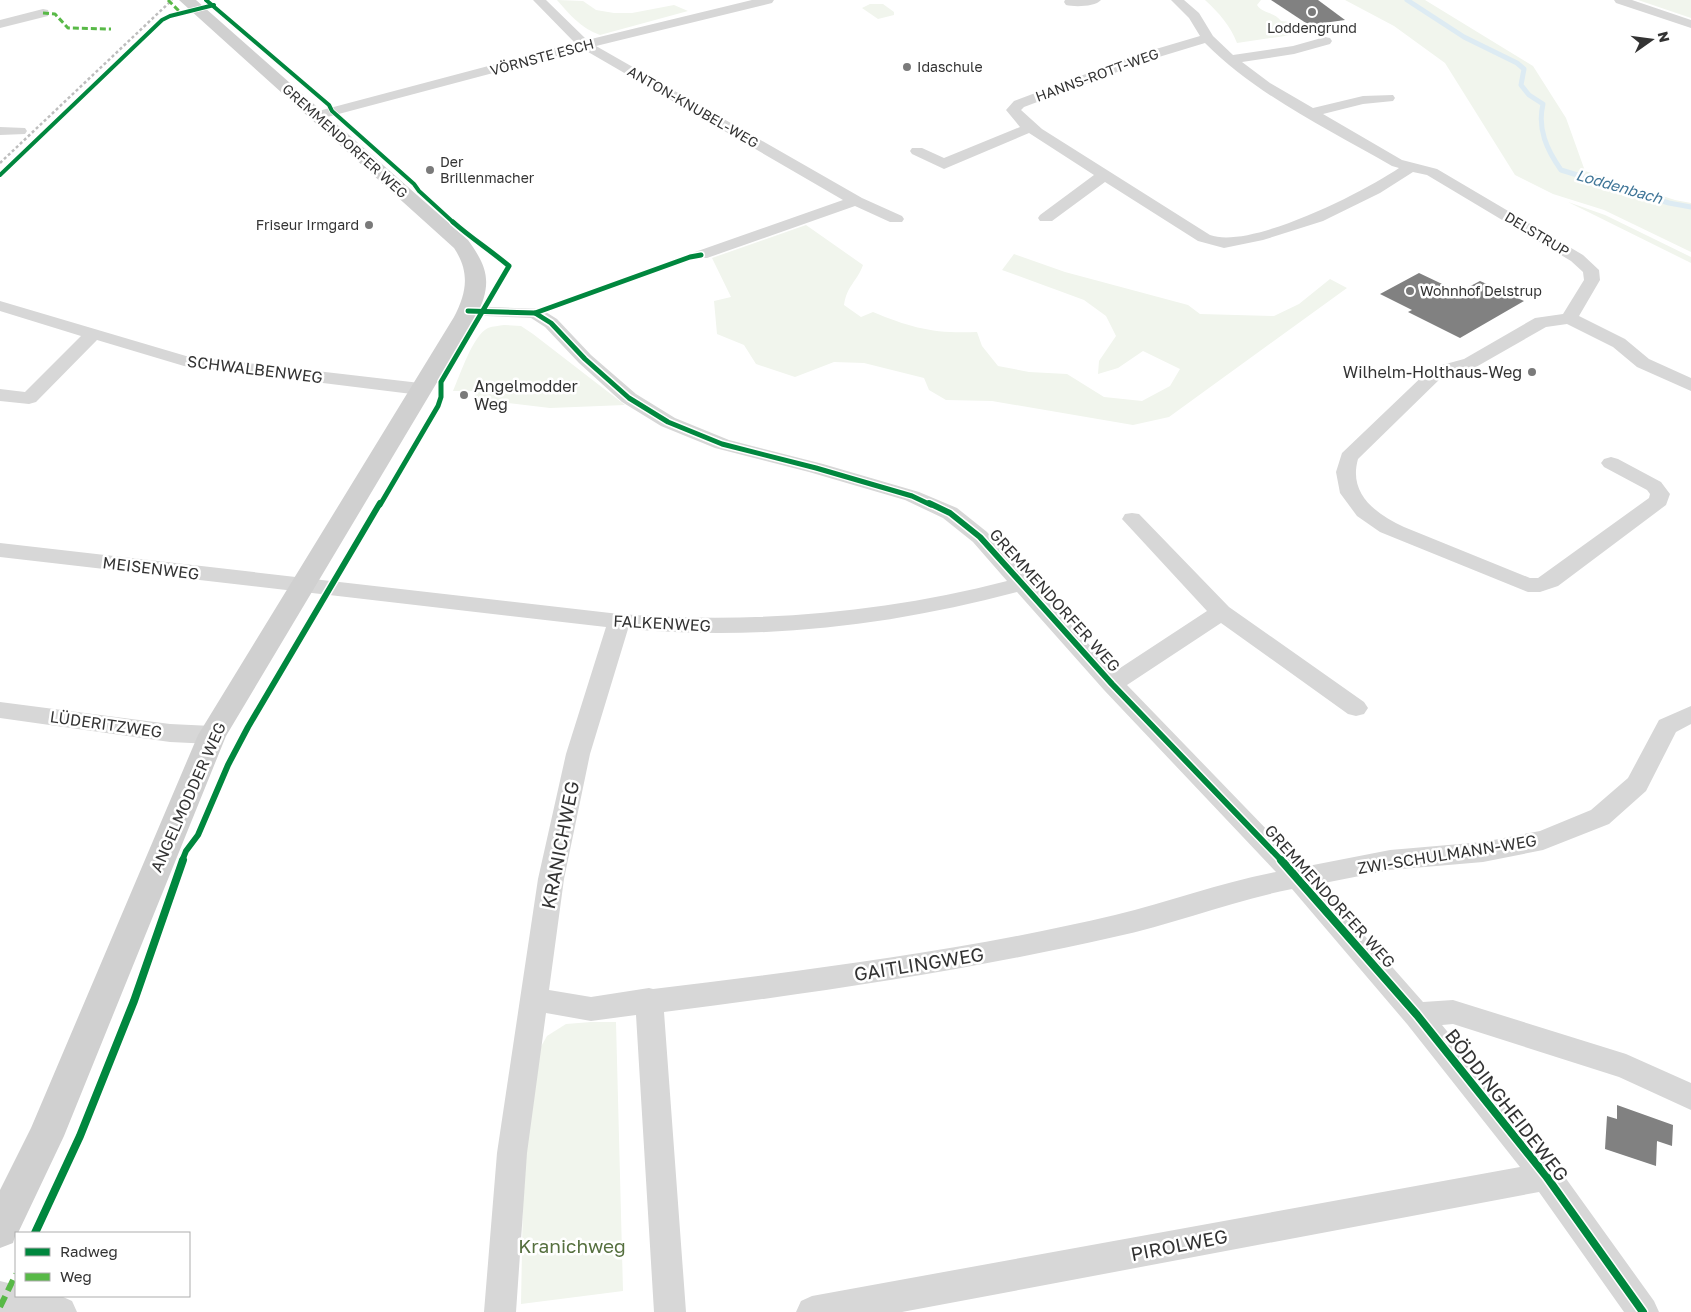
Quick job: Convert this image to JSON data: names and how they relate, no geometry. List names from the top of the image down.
{
  "streets": {
    "street": [
      "VÖRNSTE ESCH",
      "HANNS-ROTT-WEG",
      "ANTON-KNUBEL-WEG",
      "GREMMENDORFER WEG",
      "DELSTRUP",
      "SCHWALBENWEG",
      "MEISENWEG",
      "FALKENWEG",
      "LÜDERITZWEG",
      "ANGELMODDER WEG",
      "KRANICHWEG",
      "ZWI-SCHULMANN-WEG",
      "GAITLINGWEG",
      "BÖDDINGHEIDEWEG",
      "PIROLWEG"
    ]
  },
  "crossings": [
    ["VÖRNSTE ESCH", "ANTON-KNUBEL-WEG"],
    ["VÖRNSTE ESCH", "GREMMENDORFER WEG"],
    ["HANNS-ROTT-WEG", "DELSTRUP"],
    ["GREMMENDORFER WEG", "FALKENWEG"],
    ["GREMMENDORFER WEG", "ANGELMODDER WEG"],
    ["GREMMENDORFER WEG", "ZWI-SCHULMANN-WEG"],
    ["GREMMENDORFER WEG", "GAITLINGWEG"],
    ["GREMMENDORFER WEG", "BÖDDINGHEIDEWEG"],
    ["SCHWALBENWEG", "ANGELMODDER WEG"],
    ["MEISENWEG", "FALKENWEG"],
    ["MEISENWEG", "ANGELMODDER WEG"],
    ["FALKENWEG", "ANGELMODDER WEG"],
    ["FALKENWEG", "KRANICHWEG"],
    ["LÜDERITZWEG", "ANGELMODDER WEG"],
    ["KRANICHWEG", "GAITLINGWEG"],
    ["ZWI-SCHULMANN-WEG", "GAITLINGWEG"],
    ["BÖDDINGHEIDEWEG", "PIROLWEG"]
  ],
  "water": ["Loddenbach"],
  "parks": ["Kranichweg"],
  "places": [
    "Loddengrund",
    "Idaschule",
    "Der Brillenmacher",
    "Friseur Irmgard",
    "Wohnhof Delstrup",
    "Wilhelm-Holthaus-Weg",
    "Angelmodder Weg"
  ],
  "legend": ["Radweg", "Weg"],
  "north": "right"
}
